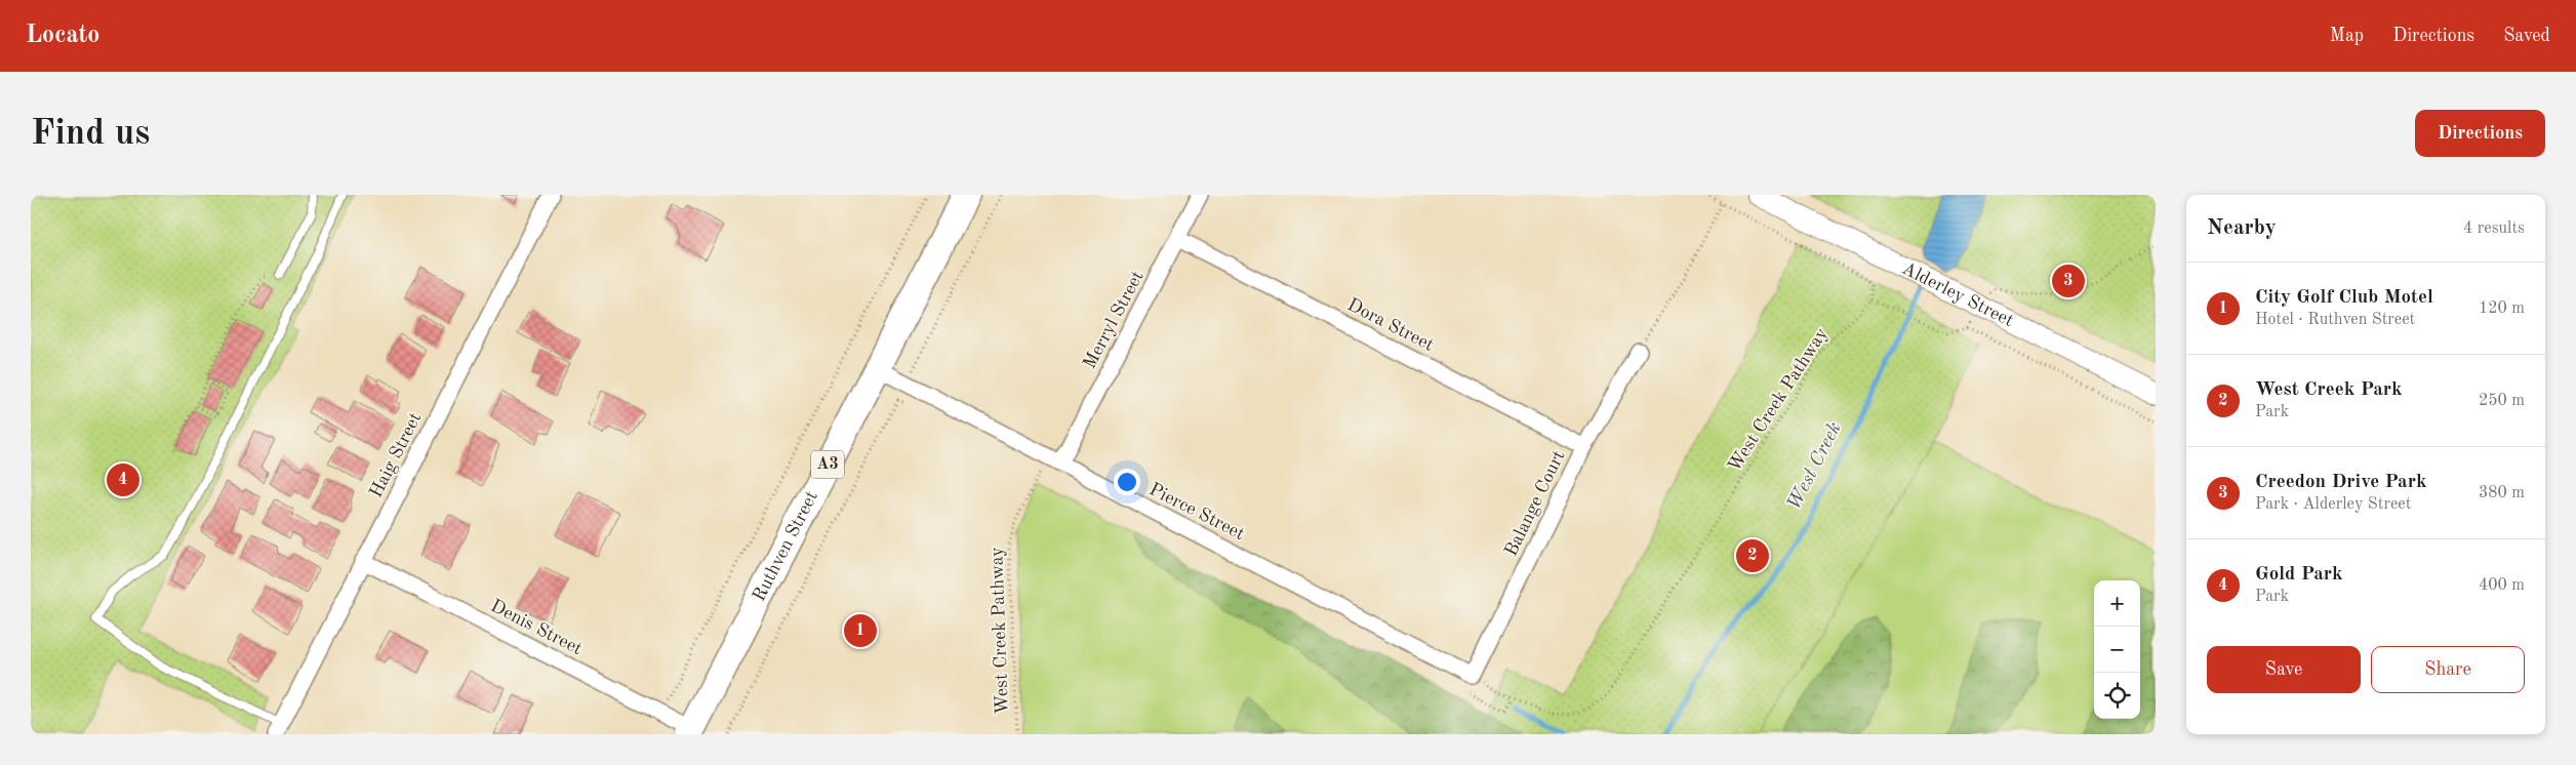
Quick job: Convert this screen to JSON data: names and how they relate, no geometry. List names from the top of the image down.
{
  "streets": {
    "highway": ["A3", "Ruthven Street"],
    "street": [
      "Alderley Street",
      "Merryl Street",
      "Dora Street",
      "Haig Street",
      "Balange Court",
      "Pierce Street",
      "Denis Street"
    ],
    "path": ["West Creek Pathway"]
  },
  "crossings": [
    ["Merryl Street", "Dora Street"],
    ["Merryl Street", "Pierce Street"],
    ["Dora Street", "Balange Court"],
    ["West Creek Pathway", "Balange Court"],
    ["West Creek Pathway", "Pierce Street"],
    ["Haig Street", "Denis Street"],
    ["Balange Court", "Pierce Street"],
    ["Pierce Street", "Ruthven Street"],
    ["Ruthven Street", "Denis Street"]
  ],
  "water": ["West Creek"],
  "page": {
    "header": "Locato",
    "nav": ["Map", "Directions", "Saved"],
    "buttons": [
      "Directions",
      ["Save", "Share"]
    ],
    "title": "Find us",
    "heading": ["Nearby", "4 results"],
    "list": [
      {
        "mark": "1",
        "name": "City Golf Club Motel",
        "note": "Hotel · Ruthven Street",
        "value": "120 m"
      },
      {
        "mark": "2",
        "name": "West Creek Park",
        "note": "Park",
        "value": "250 m"
      },
      {
        "mark": "3",
        "name": "Creedon Drive Park",
        "note": "Park · Alderley Street",
        "value": "380 m"
      },
      {
        "mark": "4",
        "name": "Gold Park",
        "note": "Park",
        "value": "400 m"
      }
    ],
    "pins": [
      "3",
      "4",
      "2",
      "1"
    ],
    "map_buttons": ["+", "−"]
  }
}
